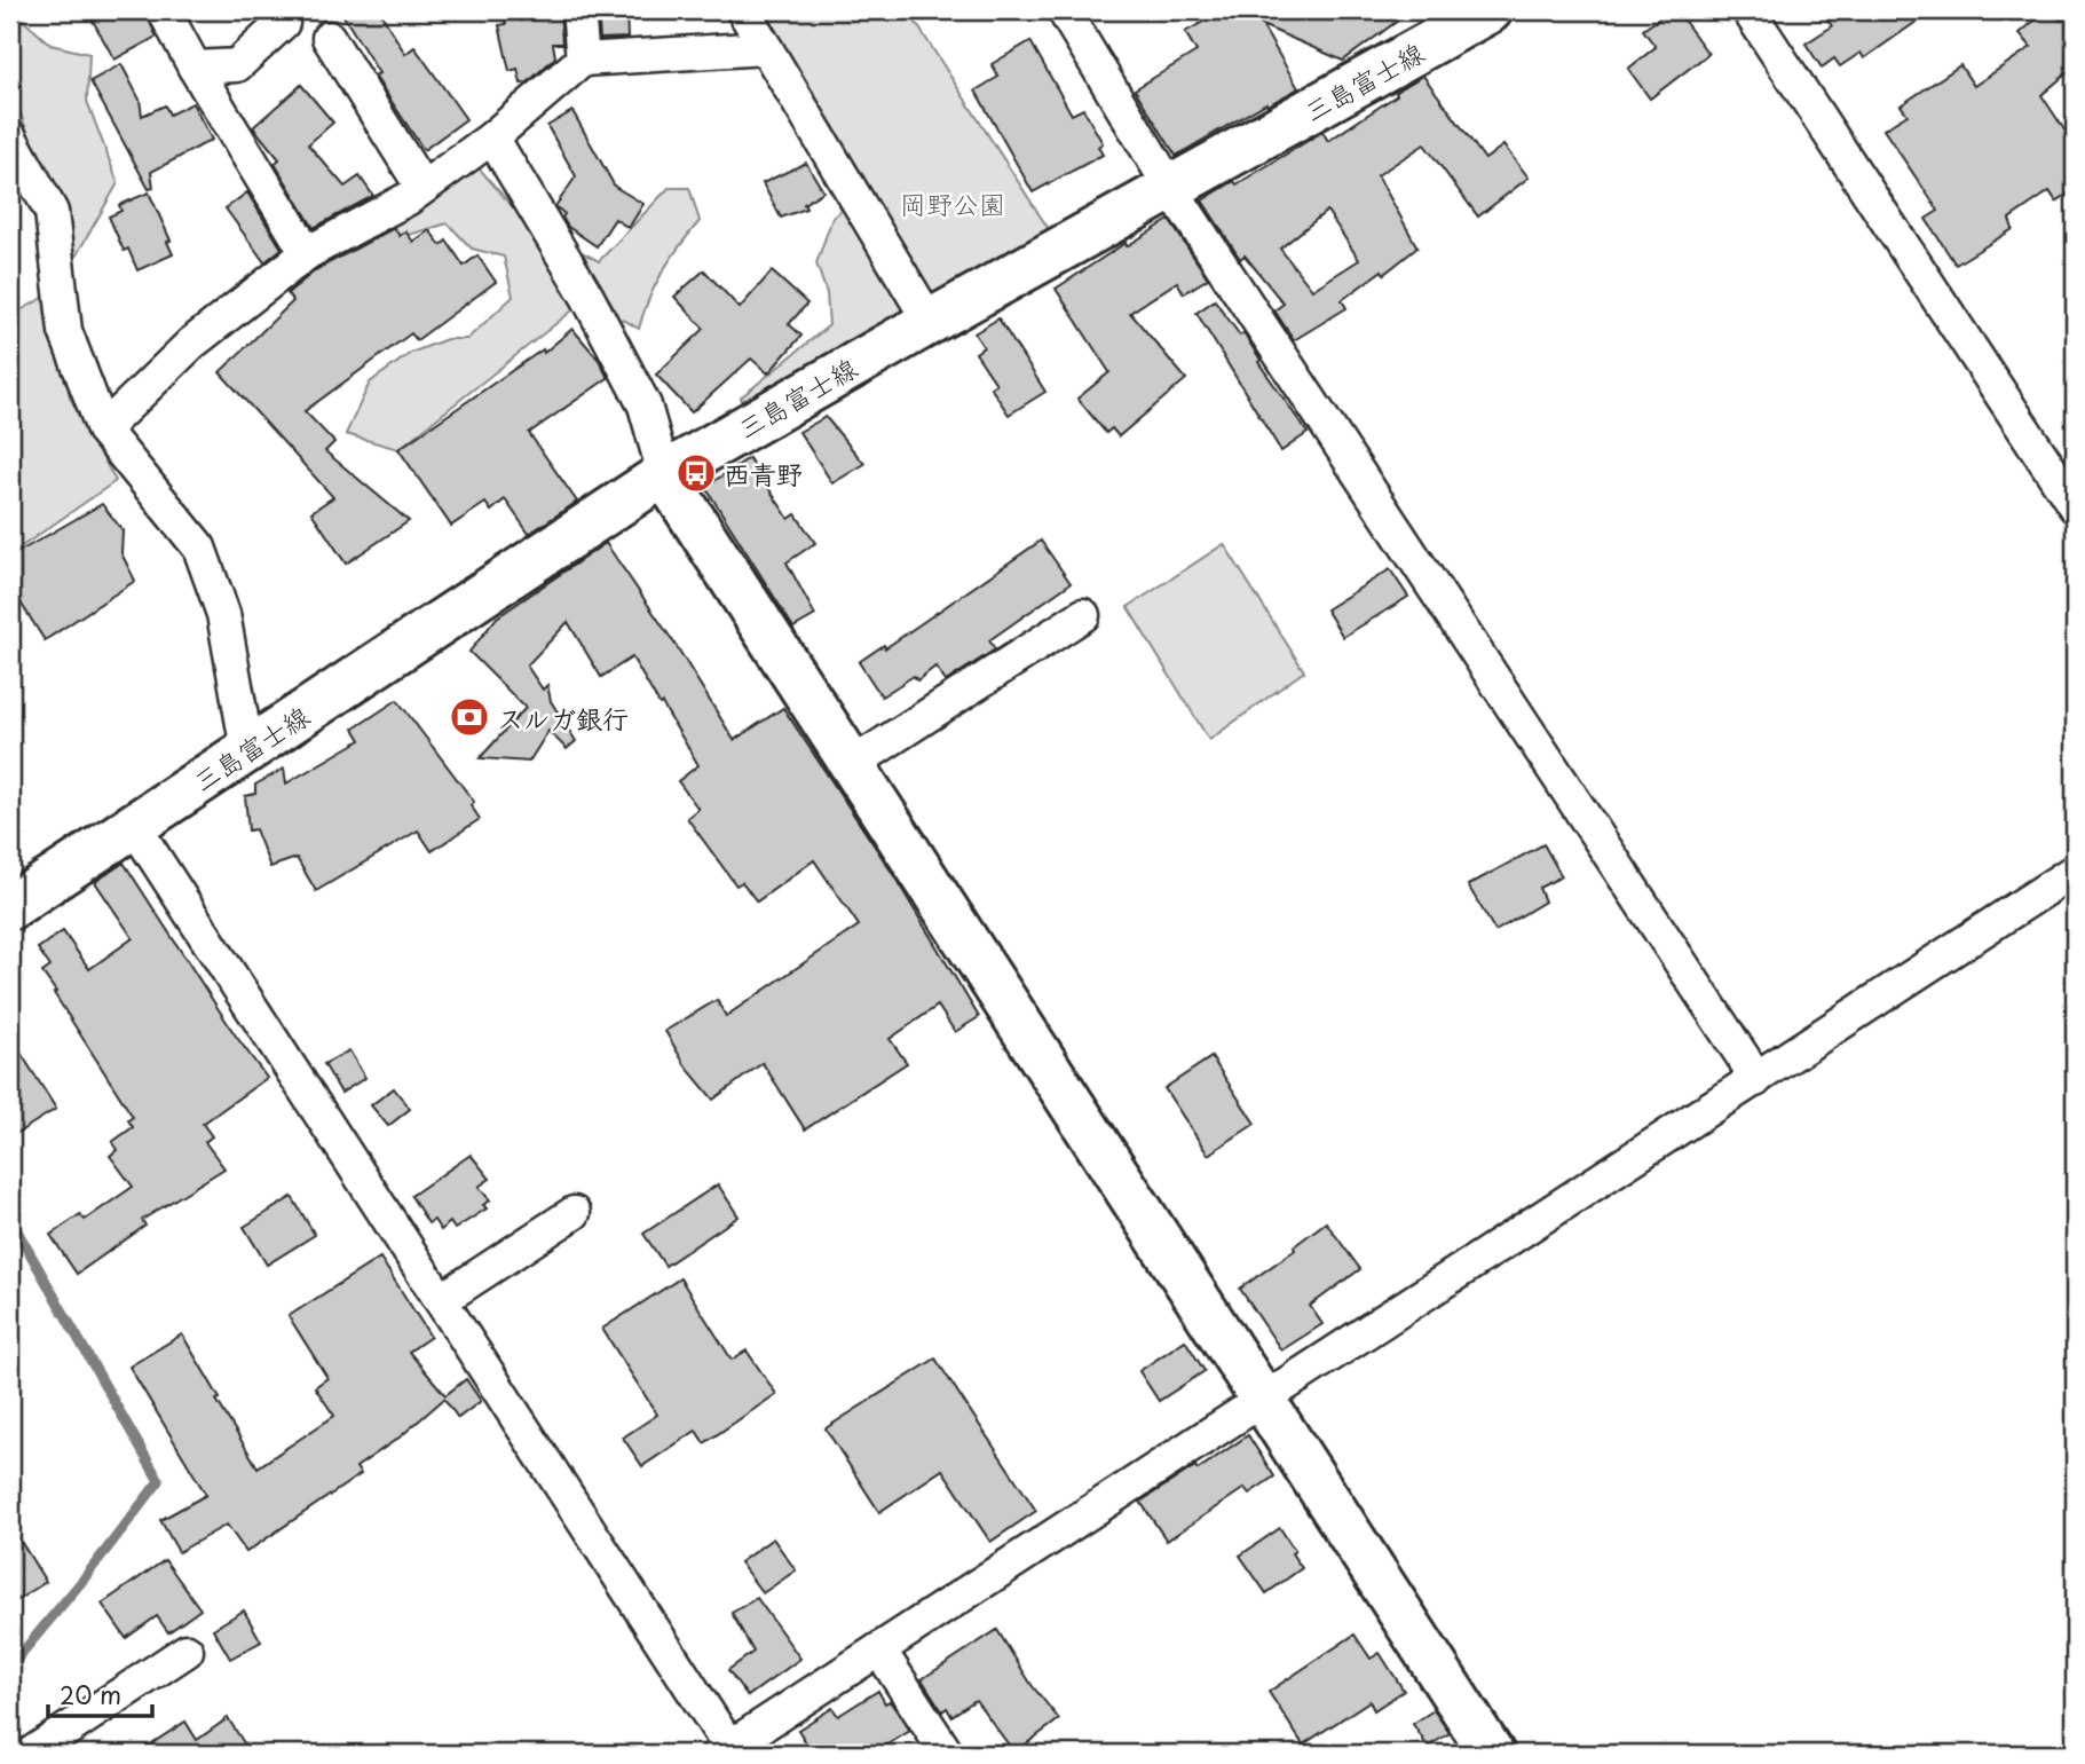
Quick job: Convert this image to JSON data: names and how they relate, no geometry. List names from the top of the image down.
{
  "streets": {
    "main road": ["三島富士線"]
  },
  "parks": ["岡野公園"],
  "places": {
    "bus stop": ["西青野"],
    "bank": ["スルガ銀行"]
  },
  "scale_bar": "20 m"
}
